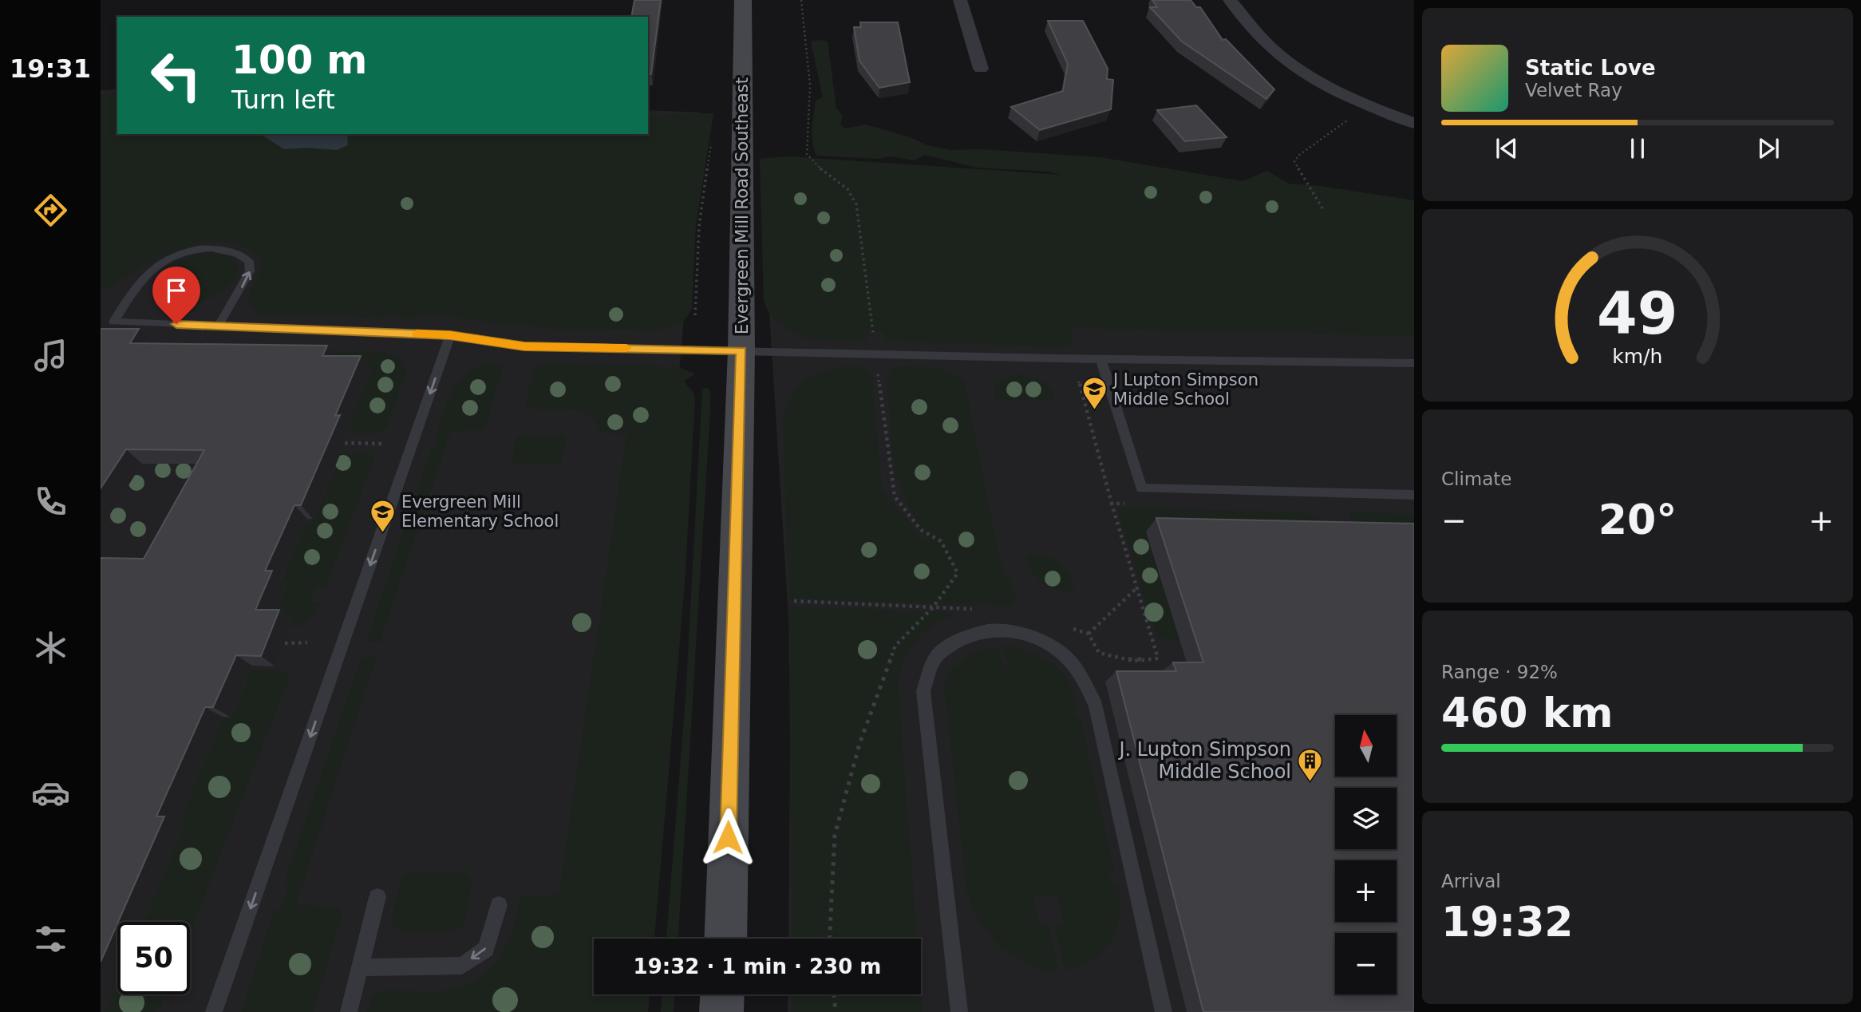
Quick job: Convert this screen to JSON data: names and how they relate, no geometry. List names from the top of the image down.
{
  "streets": {
    "main road": ["Evergreen Mill Road Southeast"]
  },
  "places": {
    "school or university": ["J Lupton Simpson Middle School", "Evergreen Mill Elementary School"],
    "building": ["J. Lupton Simpson Middle School"]
  },
  "north": "top",
  "page": {
    "tabs": "19:31",
    "turn": ["100 m", "Turn left"],
    "song": ["Static Love", "Velvet Ray"],
    "tile": [
      "Climate",
      ["Range · 92%", "460 km"],
      ["Arrival", "19:32"]
    ],
    "heat": ["−", "20°", "+"],
    "map_buttons": ["+", "−"],
    "limit": "50",
    "trip": "19:32 · 1 min · 230 m",
    "gauge": ["49", "km/h"]
  }
}
